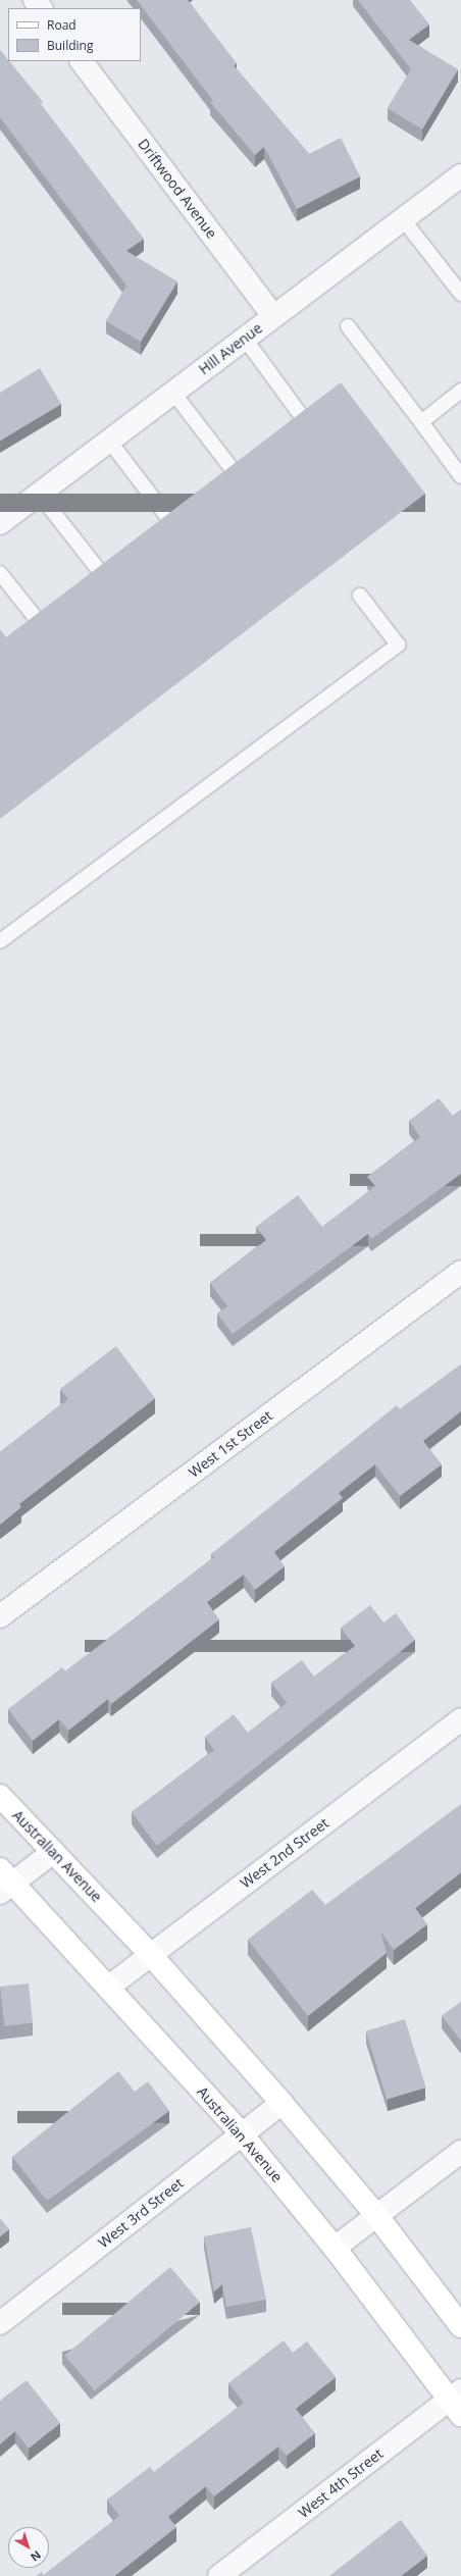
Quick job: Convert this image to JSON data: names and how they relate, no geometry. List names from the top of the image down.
{
  "streets": {
    "main road": ["Australian Avenue"],
    "street": [
      "Driftwood Avenue",
      "Hill Avenue",
      "West 1st Street",
      "West 2nd Street",
      "West 3rd Street",
      "West 4th Street"
    ]
  },
  "crossings": [
    ["Driftwood Avenue", "Hill Avenue"],
    ["West 2nd Street", "Australian Avenue"],
    ["Australian Avenue", "West 3rd Street"],
    ["Australian Avenue", "West 4th Street"]
  ],
  "legend": ["Road", "Building"],
  "north": "bottom right"
}
